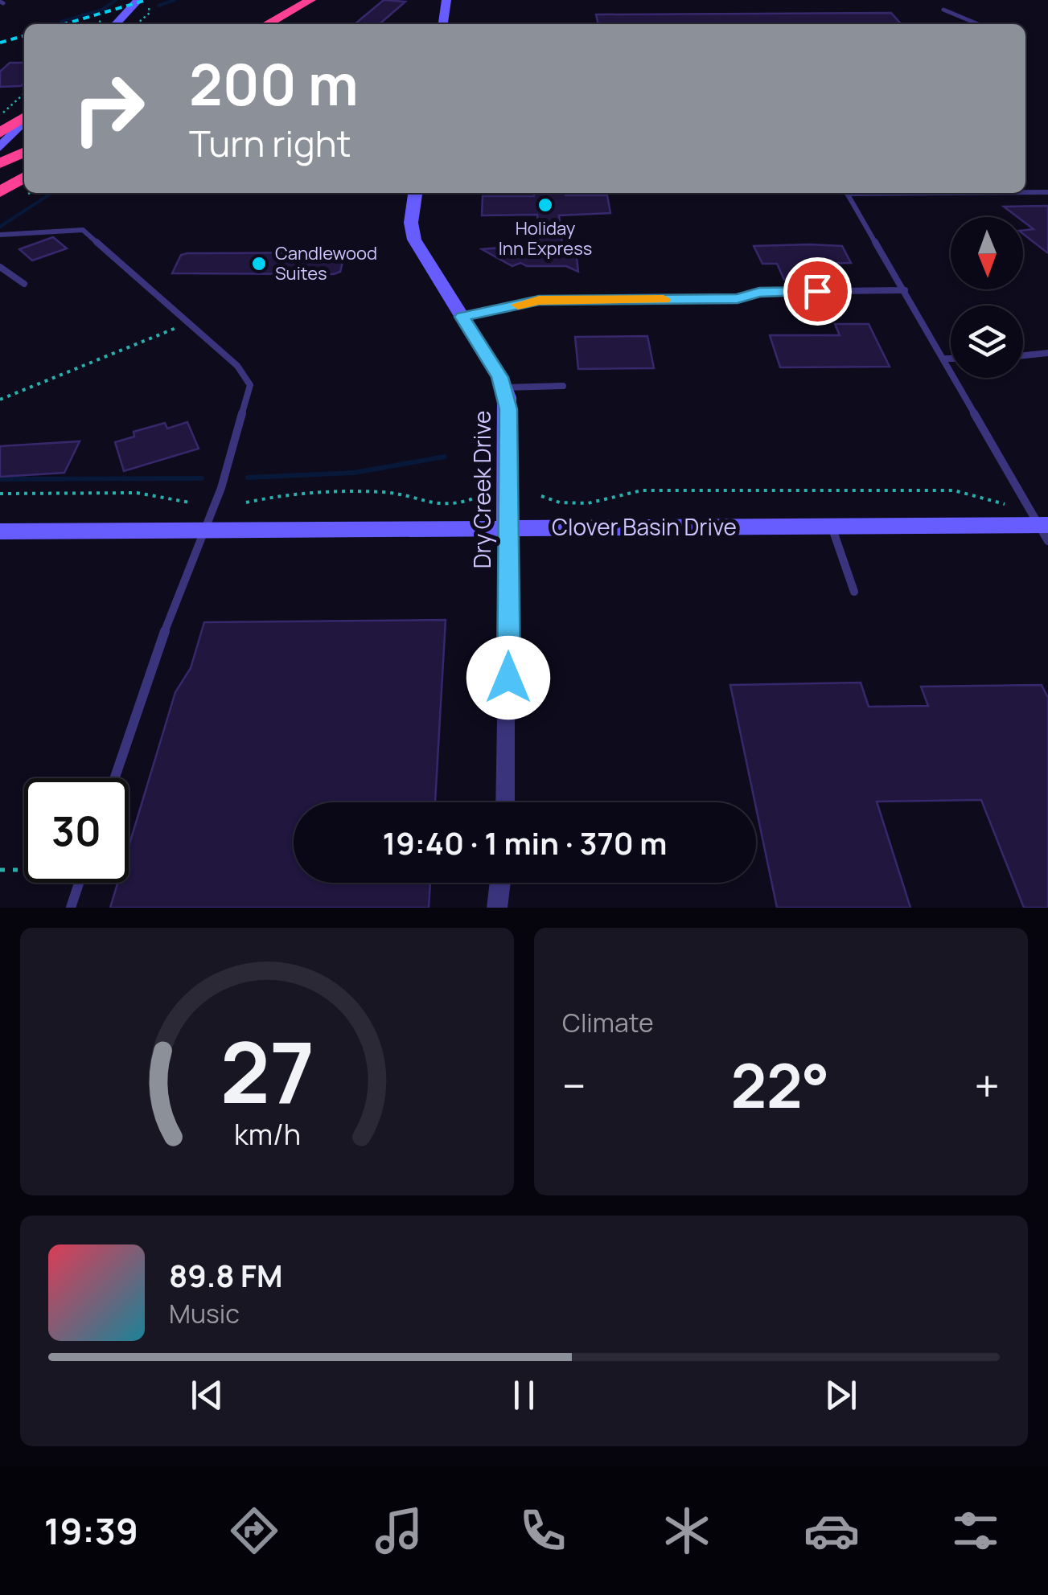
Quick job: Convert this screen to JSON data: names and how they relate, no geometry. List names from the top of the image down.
{
  "streets": {
    "street": ["Dry Creek Drive", "Clover Basin Drive"]
  },
  "crossings": [
    ["Dry Creek Drive", "Clover Basin Drive"]
  ],
  "places": ["Holiday Inn Express", "Candlewood Suites"],
  "north": "bottom",
  "page": {
    "turn": ["200 m", "Turn right"],
    "limit": "30",
    "trip": "19:40 · 1 min · 370 m",
    "tile": "Climate",
    "heat": ["−", "22°", "+"],
    "song": ["89.8 FM", "Music"],
    "tabs": "19:39",
    "gauge": ["27", "km/h"]
  }
}
